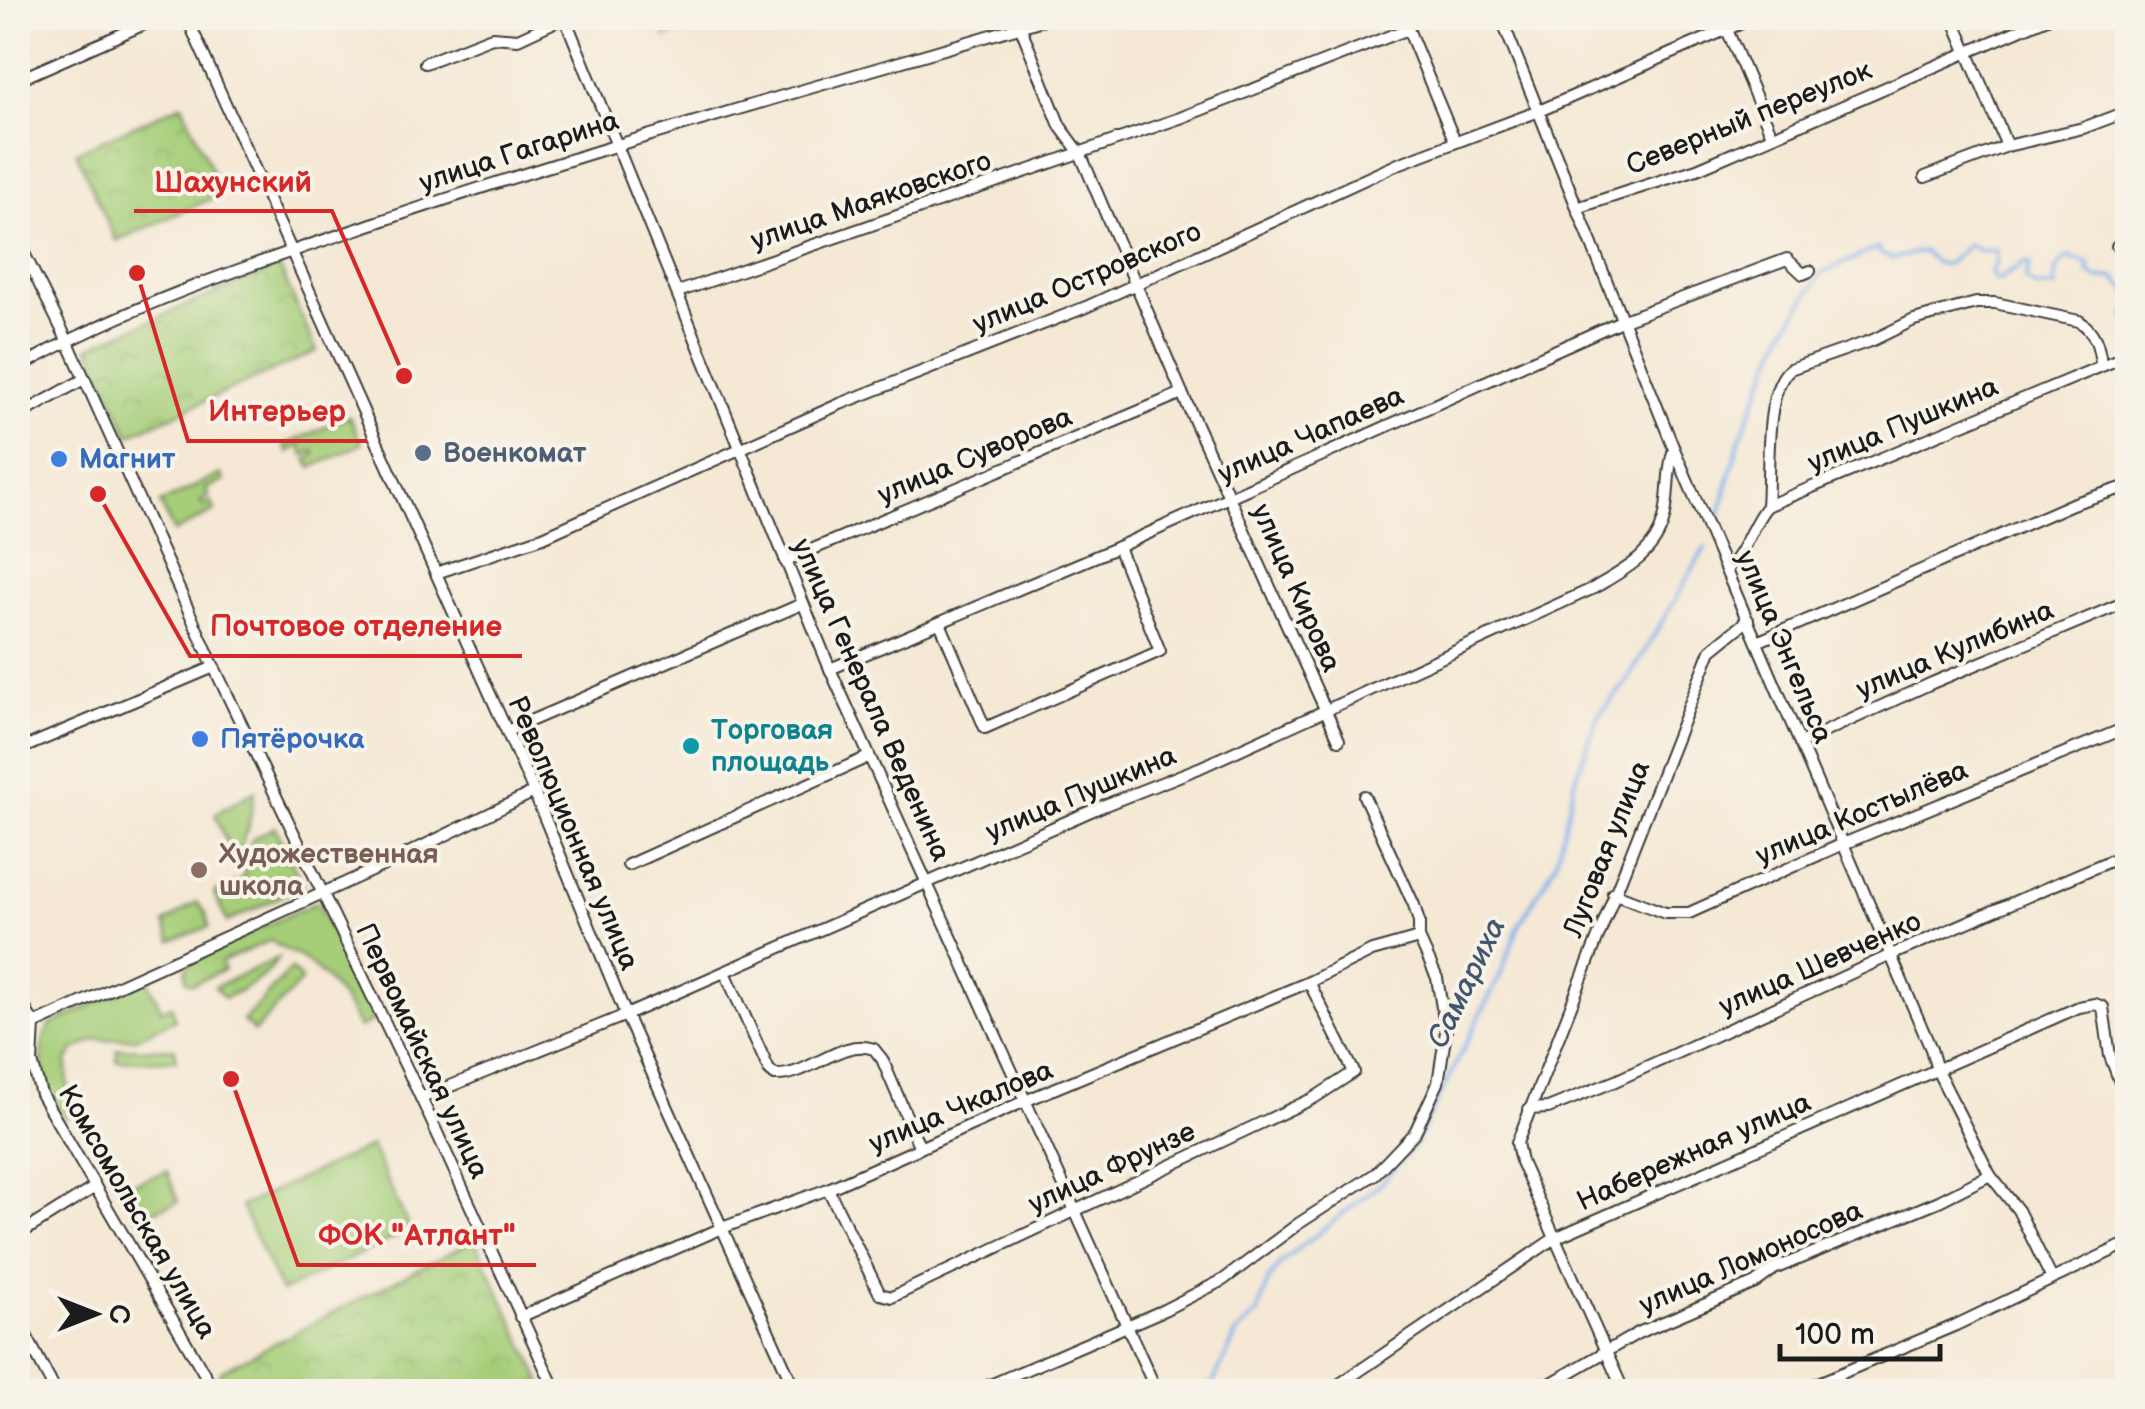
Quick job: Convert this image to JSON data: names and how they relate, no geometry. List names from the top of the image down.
{
  "streets": {
    "street": [
      "Северный переулок",
      "улица Гагарина",
      "улица Маяковского",
      "улица Островского",
      "улица Пушкина",
      "улица Чапаева",
      "улица Суворова",
      "улица Кирова",
      "улица Энгельса",
      "улица Кулибина",
      "улица Генерала Веденина",
      "улица Костылёва",
      "Революционная улица",
      "Луговая улица",
      "улица Шевченко",
      "Первомайская улица",
      "улица Чкалова",
      "Набережная улица",
      "улица Фрунзе",
      "Комсомольская улица",
      "улица Ломоносова"
    ]
  },
  "crossings": [
    ["Северный переулок", "улица Энгельса"],
    ["улица Гагарина", "улица Кирова"],
    ["улица Гагарина", "улица Генерала Веденина"],
    ["улица Гагарина", "Революционная улица"],
    ["улица Гагарина", "Первомайская улица"],
    ["улица Маяковского", "улица Островского"],
    ["улица Маяковского", "улица Кирова"],
    ["улица Маяковского", "улица Генерала Веденина"],
    ["улица Островского", "улица Кирова"],
    ["улица Островского", "улица Энгельса"],
    ["улица Островского", "улица Генерала Веденина"],
    ["улица Островского", "Революционная улица"],
    ["улица Пушкина", "улица Кирова"],
    ["улица Пушкина", "улица Энгельса"],
    ["улица Пушкина", "улица Генерала Веденина"],
    ["улица Пушкина", "Революционная улица"],
    ["улица Пушкина", "Первомайская улица"],
    ["улица Чапаева", "улица Кирова"],
    ["улица Чапаева", "улица Энгельса"],
    ["улица Чапаева", "улица Генерала Веденина"],
    ["улица Суворова", "улица Кирова"],
    ["улица Суворова", "улица Генерала Веденина"],
    ["улица Энгельса", "улица Кулибина"],
    ["улица Энгельса", "улица Костылёва"],
    ["улица Энгельса", "Луговая улица"],
    ["улица Энгельса", "улица Шевченко"],
    ["улица Энгельса", "Набережная улица"],
    ["улица Энгельса", "улица Ломоносова"],
    ["улица Генерала Веденина", "улица Чкалова"],
    ["улица Генерала Веденина", "улица Фрунзе"],
    ["улица Костылёва", "Луговая улица"],
    ["Революционная улица", "улица Чкалова"],
    ["Луговая улица", "улица Шевченко"],
    ["Первомайская улица", "улица Чкалова"],
    ["улица Чкалова", "улица Фрунзе"]
  ],
  "water": ["Самариха"],
  "places": [
    "Интерьер",
    "Шахунский",
    "Военкомат",
    "Магнит",
    "Почтовое отделение",
    "Пятёрочка",
    "Торговая площадь",
    "Художественная школа",
    "ФОК \"Атлант\""
  ],
  "scale_bar": "100 m",
  "north": "right"
}
